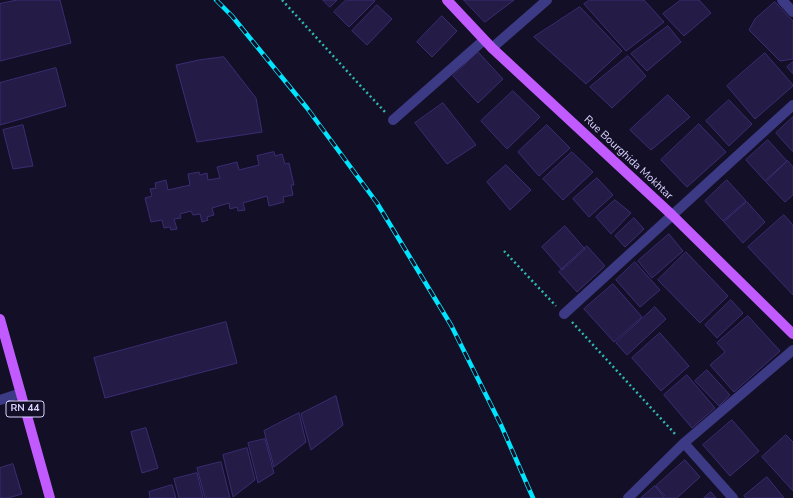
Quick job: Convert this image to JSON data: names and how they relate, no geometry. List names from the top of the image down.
{
  "streets": {
    "main road": ["Rue Bourghida Mokhtar", "RN 44"]
  }
}
